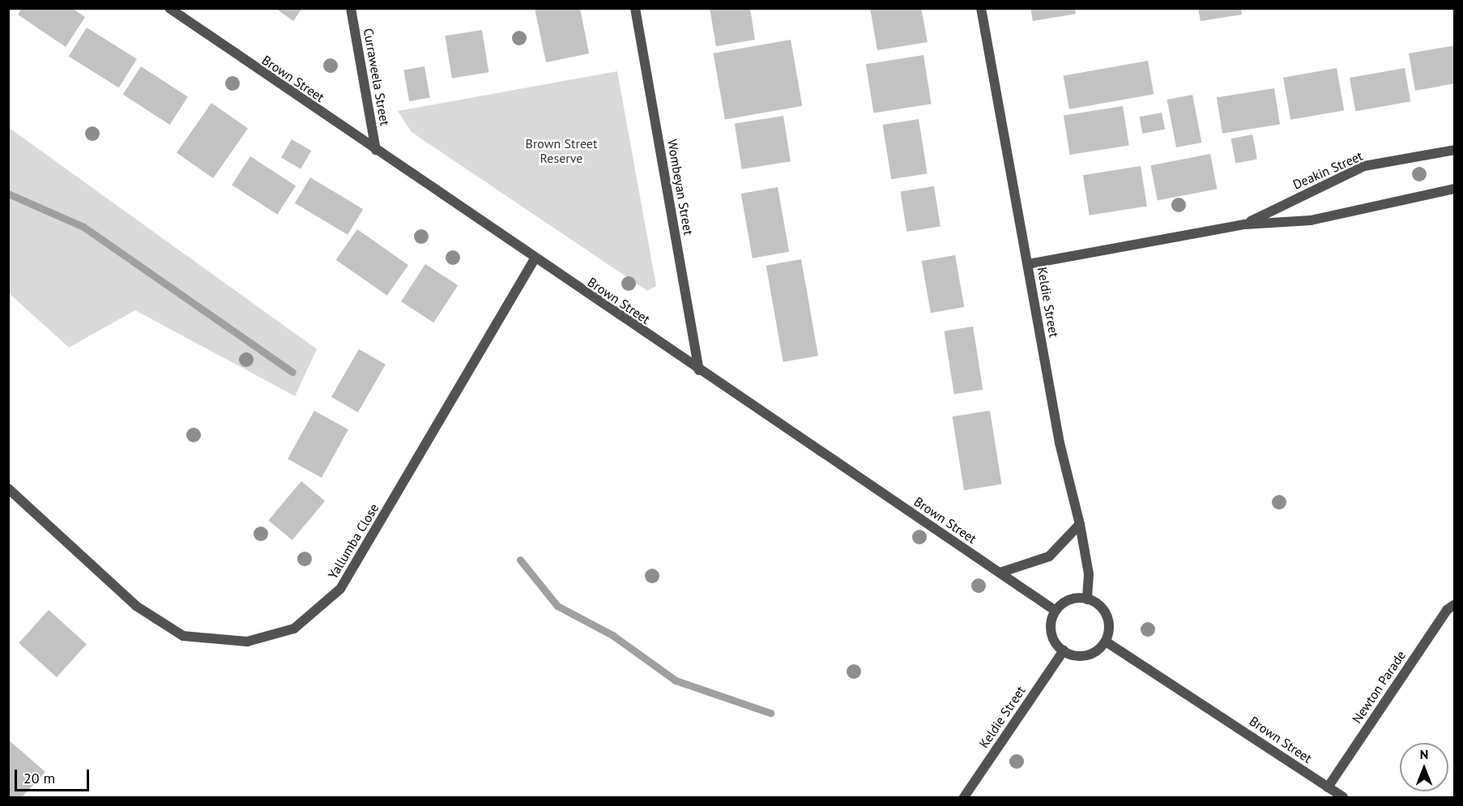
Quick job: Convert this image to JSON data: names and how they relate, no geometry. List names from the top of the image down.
{
  "streets": {
    "street": [
      "Curraweela Street",
      "Brown Street",
      "Deakin Street",
      "Wombeyan Street",
      "Keldie Street",
      "Yallumba Close",
      "Newton Parade"
    ]
  },
  "crossings": [
    ["Curraweela Street", "Brown Street"],
    ["Brown Street", "Wombeyan Street"],
    ["Brown Street", "Keldie Street"],
    ["Brown Street", "Yallumba Close"],
    ["Brown Street", "Newton Parade"],
    ["Deakin Street", "Keldie Street"]
  ],
  "parks": ["Brown Street Reserve"],
  "scale_bar": "20 m",
  "north": "top"
}
